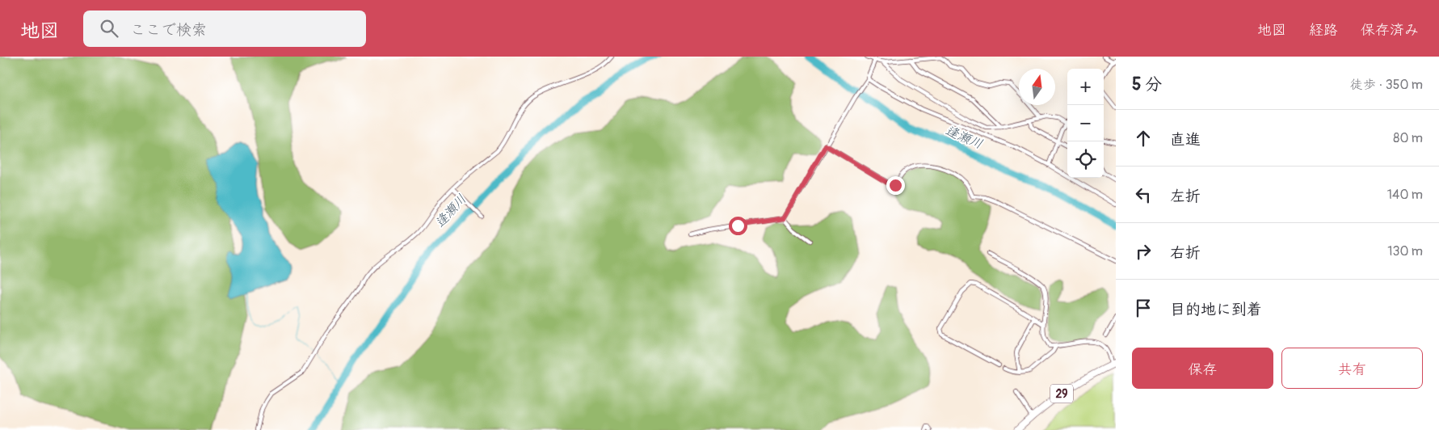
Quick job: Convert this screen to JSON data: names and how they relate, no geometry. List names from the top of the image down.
{
  "streets": {
    "main road": ["29"]
  },
  "water": ["逢瀬川"],
  "north": "top",
  "page": {
    "header": "地図",
    "search": "ここで検索",
    "nav": ["地図", "経路", "保存済み"],
    "heading": ["5 分", "徒歩 · 350 m"],
    "map_buttons": ["+", "−"],
    "list": [
      ["直進", "80 m"],
      ["左折", "140 m"],
      ["右折", "130 m"],
      "目的地に到着"
    ],
    "buttons": ["保存", "共有"]
  }
}
